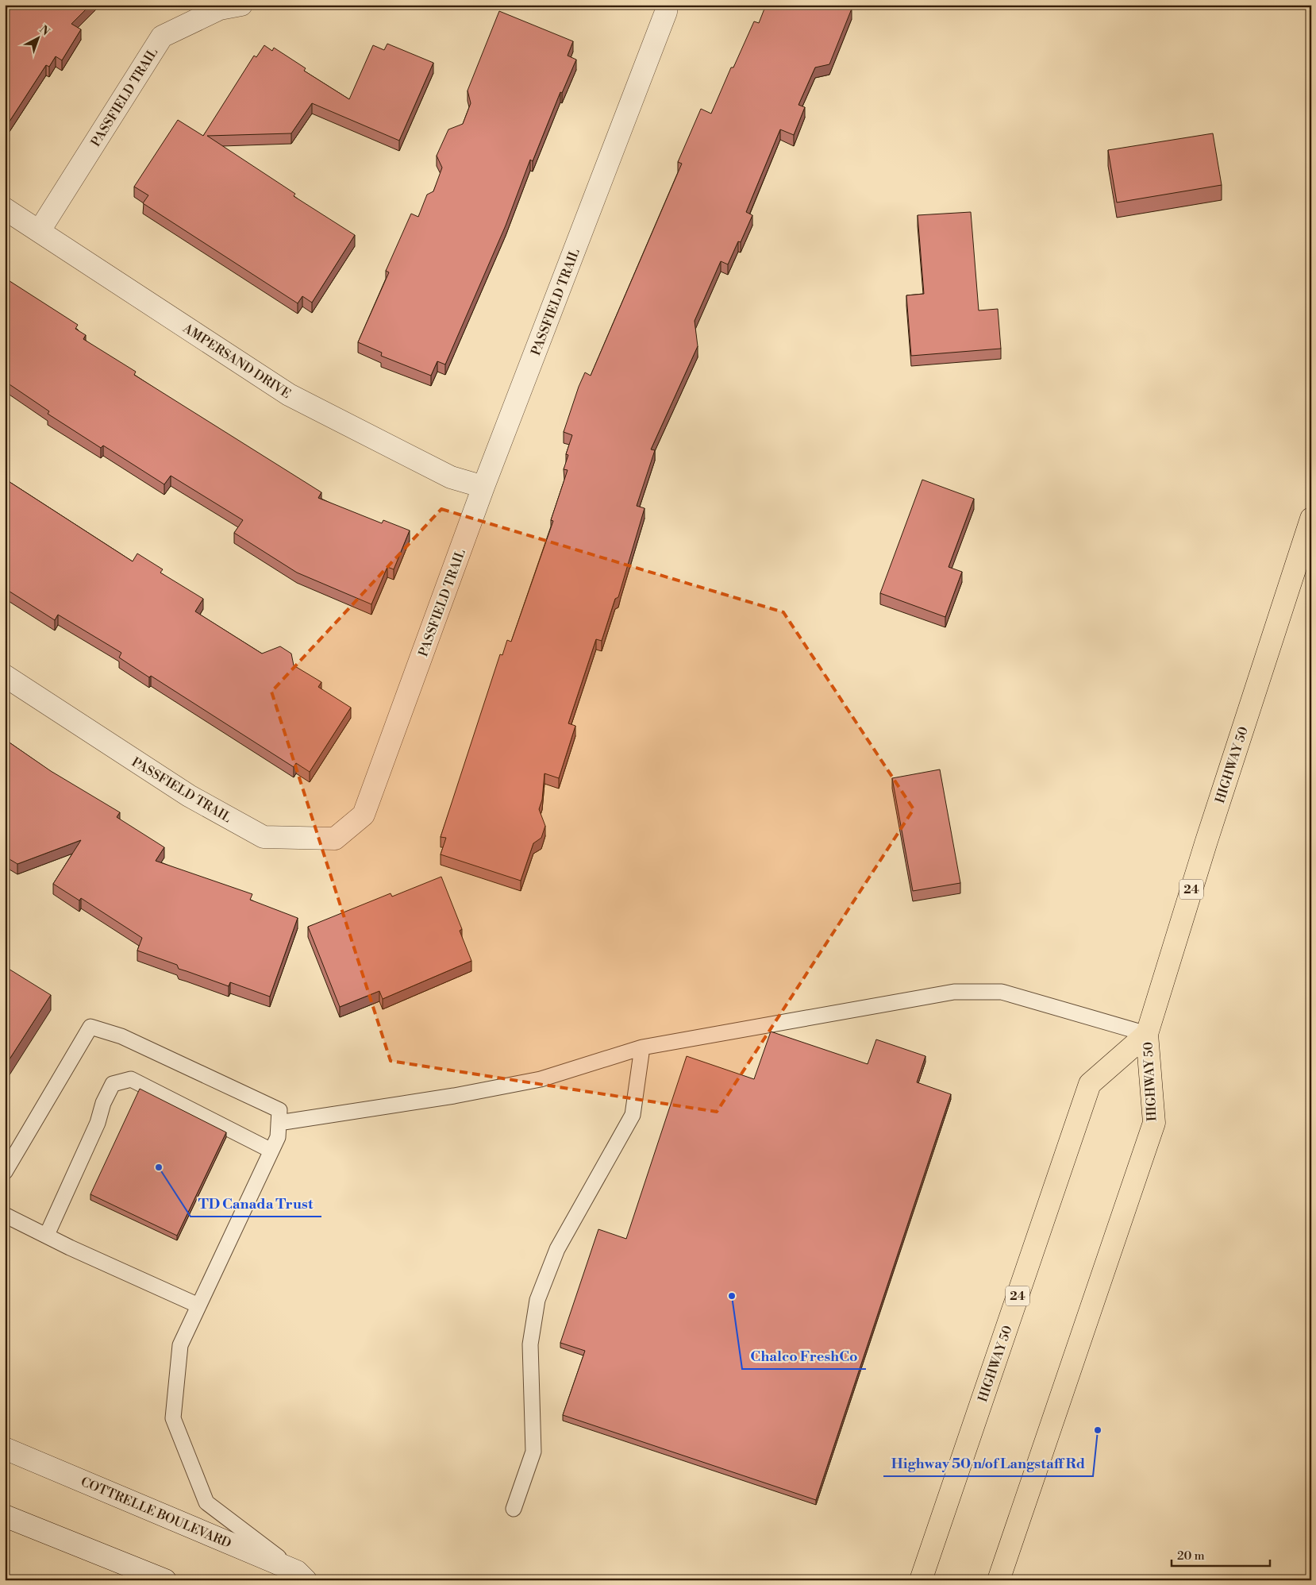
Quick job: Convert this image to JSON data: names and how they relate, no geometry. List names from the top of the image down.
{
  "streets": {
    "main road": ["HIGHWAY 50", "24"],
    "street": ["PASSFIELD TRAIL", "AMPERSAND DRIVE", "COTTRELLE BOULEVARD"]
  },
  "crossings": [
    ["PASSFIELD TRAIL", "AMPERSAND DRIVE"]
  ],
  "places": ["TD Canada Trust", "Chalco FreshCo", "Highway 50 n/of Langstaff Rd"],
  "scale_bar": "20 m",
  "north": "top right"
}
